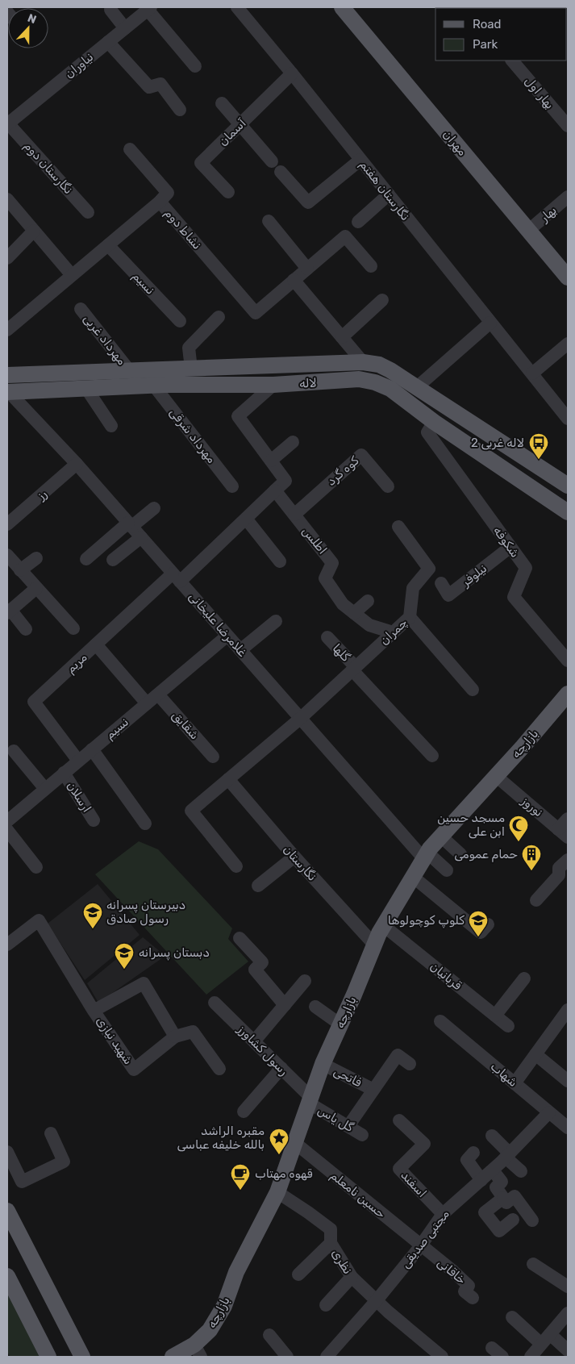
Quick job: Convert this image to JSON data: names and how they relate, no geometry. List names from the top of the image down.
{
  "streets": {
    "main road": ["مهران", "لاله", "بازارچه"],
    "street": [
      "نیاوران",
      "بهار اول",
      "آسمان",
      "نگارستان دوم",
      "نگارستان هفتم",
      "بهار",
      "نشاط دوم",
      "نسیم",
      "مهرداد غربی",
      "مهرداد شرقی",
      "کوه گرد",
      "رز",
      "اطلس",
      "شکوفه",
      "نیلوفر",
      "غلامرضا علیخانی",
      "چمران",
      "گلها",
      "مریم",
      "شقایق",
      "ارسلان",
      "نوروز",
      "نگارستان",
      "قربانیان",
      "شهید نیازی",
      "رسول کشاورز",
      "شهاب",
      "فاتحی",
      "گل یاس",
      "اسفند",
      "حسین نامعلم",
      "مجتبی صدیقی",
      "نظری",
      "خاقانی"
    ]
  },
  "crossings": [
    ["نیاوران", "نگارستان دوم"],
    ["آسمان", "نگارستان هفتم"],
    ["مهران", "بهار"],
    ["نشاط دوم", "نسیم"],
    ["نسیم", "غلامرضا علیخانی"],
    ["نسیم", "مریم"],
    ["نسیم", "شقایق"],
    ["نسیم", "ارسلان"],
    ["مهرداد غربی", "لاله"],
    ["لاله", "مهرداد شرقی"],
    ["لاله", "شکوفه"],
    ["لاله", "غلامرضا علیخانی"],
    ["کوه گرد", "اطلس"],
    ["رز", "غلامرضا علیخانی"],
    ["اطلس", "چمران"],
    ["شکوفه", "نیلوفر"],
    ["غلامرضا علیخانی", "چمران"],
    ["غلامرضا علیخانی", "مریم"],
    ["غلامرضا علیخانی", "بازارچه"],
    ["چمران", "گلها"],
    ["بازارچه", "نوروز"],
    ["بازارچه", "نگارستان"],
    ["بازارچه", "قربانیان"],
    ["بازارچه", "رسول کشاورز"],
    ["بازارچه", "فاتحی"],
    ["بازارچه", "گل یاس"],
    ["بازارچه", "حسین نامعلم"],
    ["بازارچه", "نظری"],
    ["رسول کشاورز", "گل یاس"],
    ["شهاب", "مجتبی صدیقی"],
    ["اسفند", "مجتبی صدیقی"],
    ["حسین نامعلم", "مجتبی صدیقی"],
    ["حسین نامعلم", "خاقانی"],
    ["مجتبی صدیقی", "نظری"],
    ["مجتبی صدیقی", "خاقانی"]
  ],
  "places": {
    "bus stop": ["لاله غربی 2"],
    "mosque": ["مسجد حسین ابن علی"],
    "building": ["حمام عمومی"],
    "school or university": ["دبیرستان پسرانه رسول صادق", "کلوپ کوچولوها", "دبستان پسرانه"],
    "place": ["مقبره الراشد بالله خلیفه عباسی"],
    "cafe": ["قهوه مهتاب"]
  },
  "legend": ["Road", "Park"],
  "north": "top"
}
